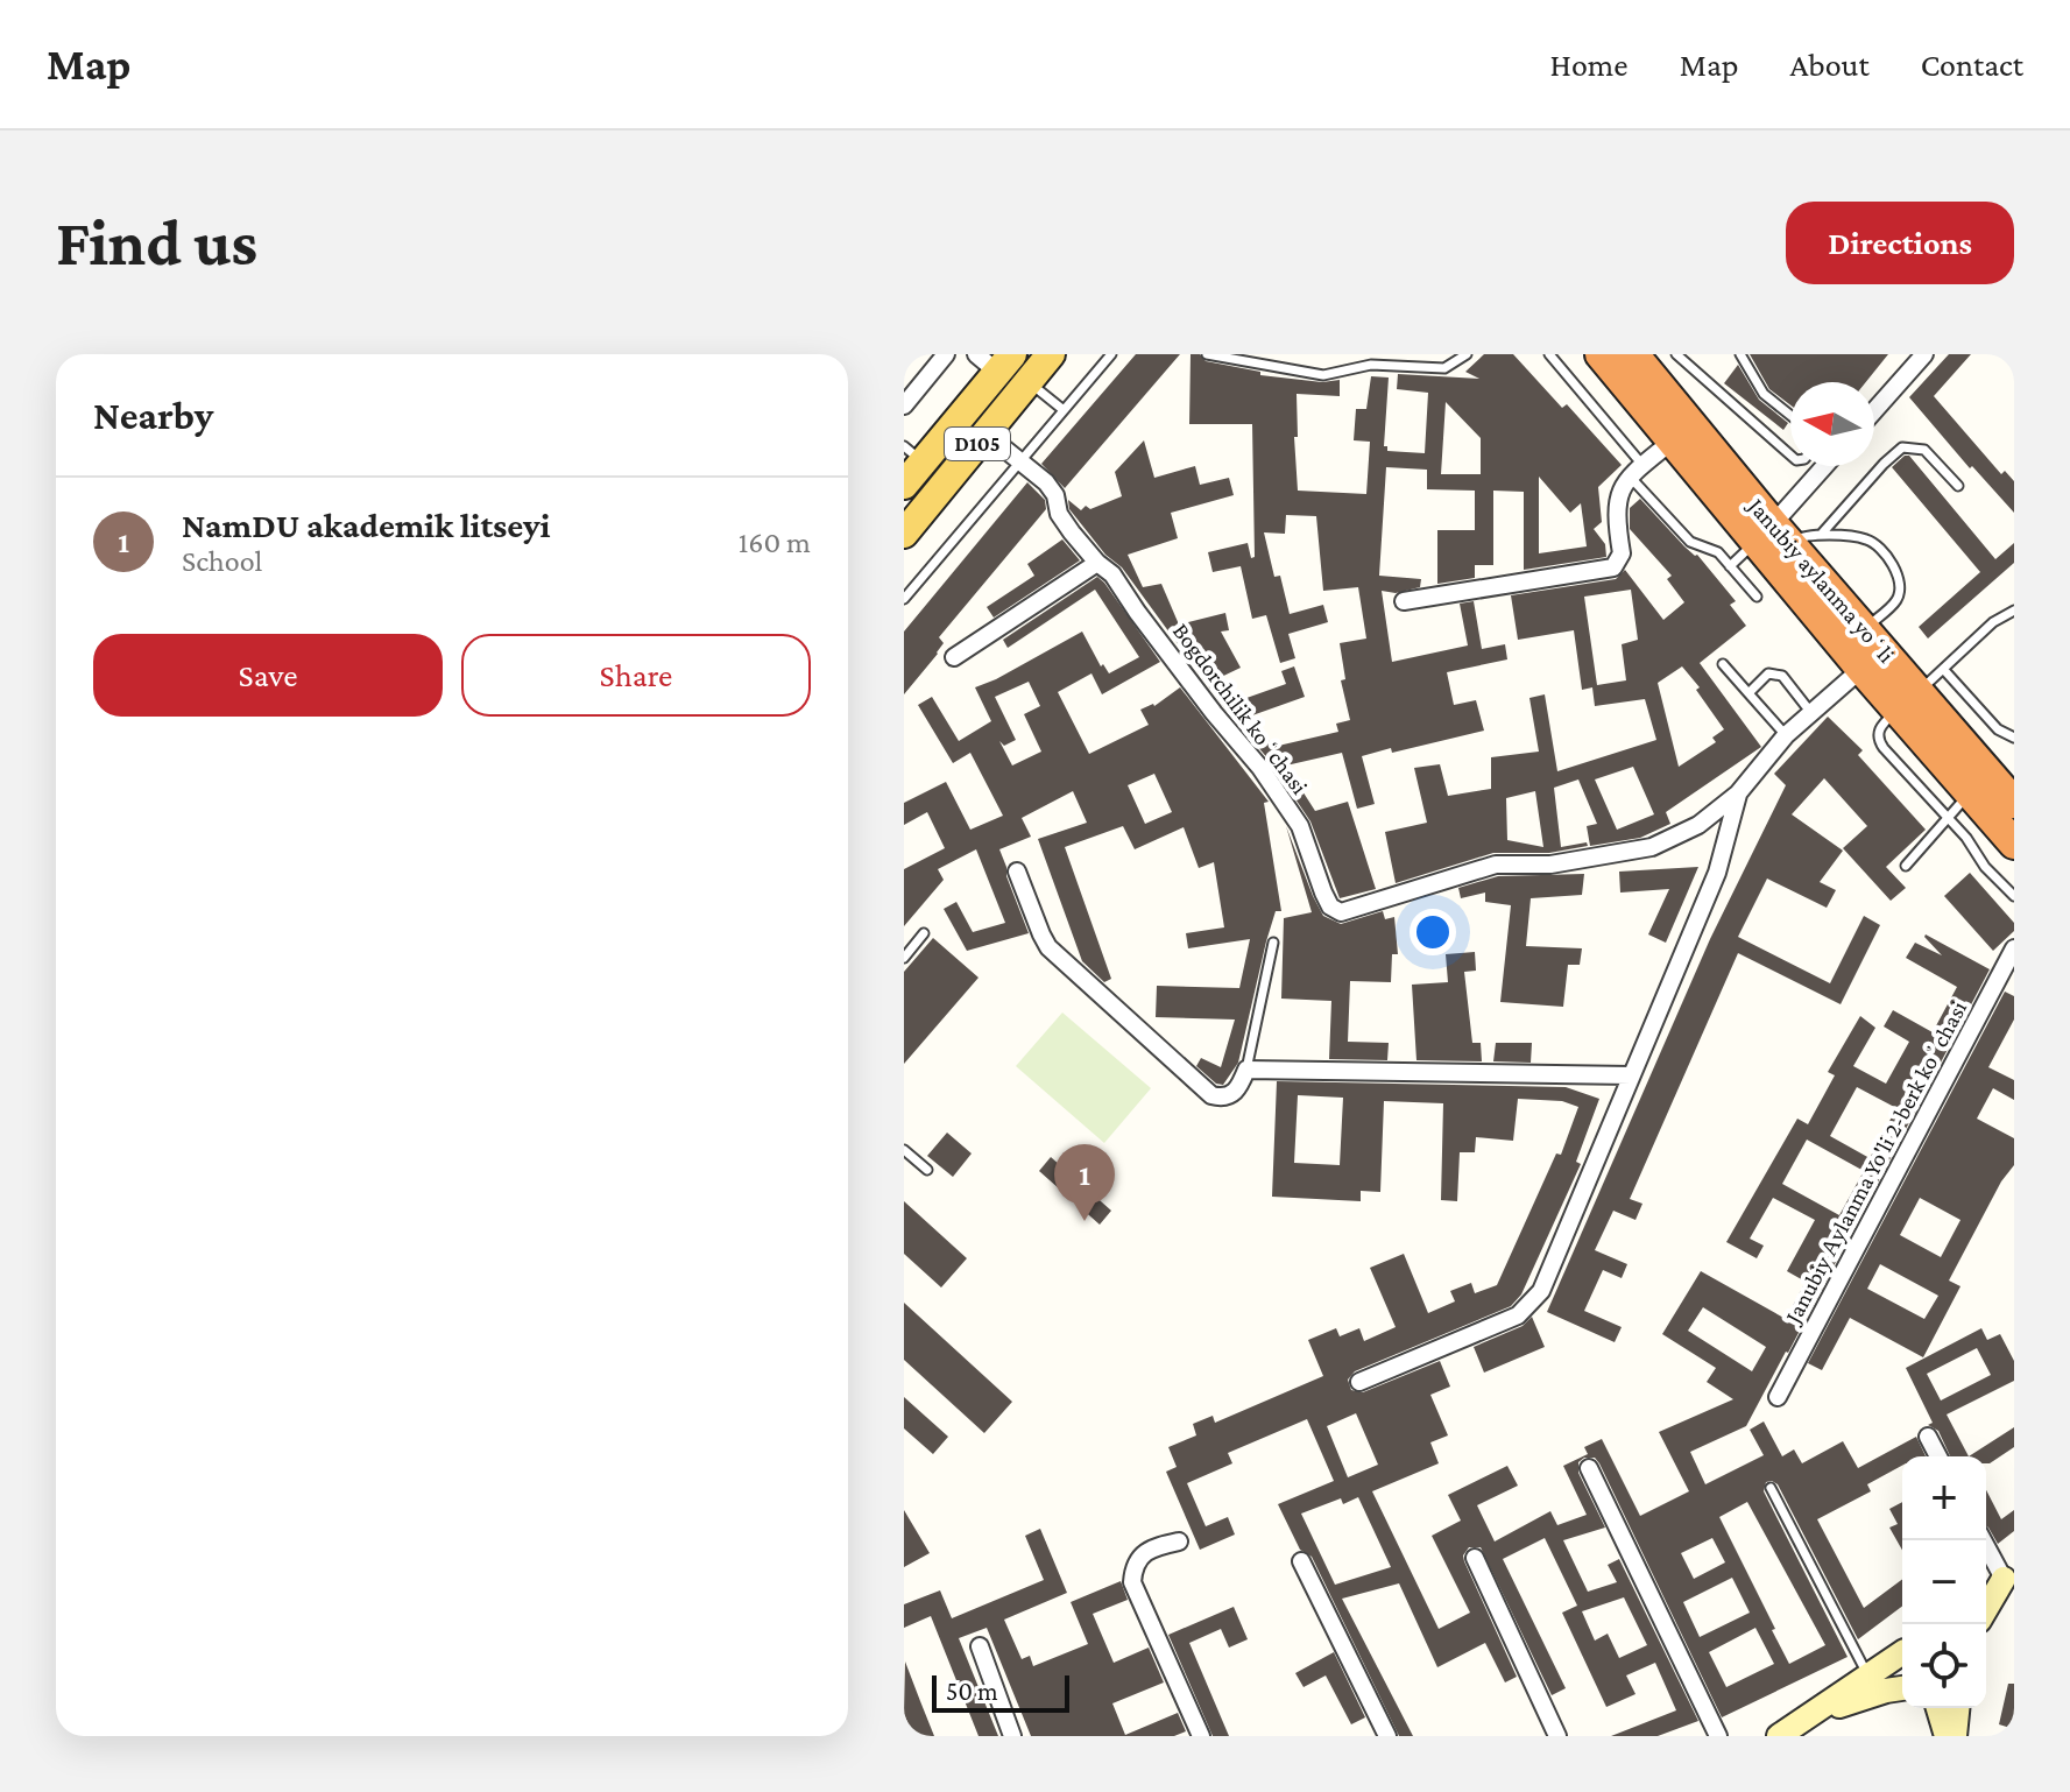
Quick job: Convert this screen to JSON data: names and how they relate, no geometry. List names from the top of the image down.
{
  "streets": {
    "highway": ["Janubiy aylanma yoʻli"],
    "main road": ["D105"],
    "street": ["Bogdorchilik koʻchasi", "Janubiy Аylanma Yo'li 2-berk koʼchasi"]
  },
  "crossings": [
    ["D105", "Bogdorchilik koʻchasi"],
    ["Janubiy aylanma yoʻli", "Bogdorchilik koʻchasi"]
  ],
  "scale_bar": "50 m",
  "north": "left",
  "page": {
    "header": "Map",
    "nav": [
      "Home",
      "Map",
      "About",
      "Contact"
    ],
    "buttons": [
      "Directions",
      ["Save", "Share"]
    ],
    "title": "Find us",
    "heading": "Nearby",
    "list": [
      {
        "mark": "1",
        "name": "NamDU akademik litseyi",
        "note": "School",
        "value": "160 m"
      }
    ],
    "pins": "1",
    "map_buttons": ["+", "−"],
    "scale": "50 m"
  }
}
